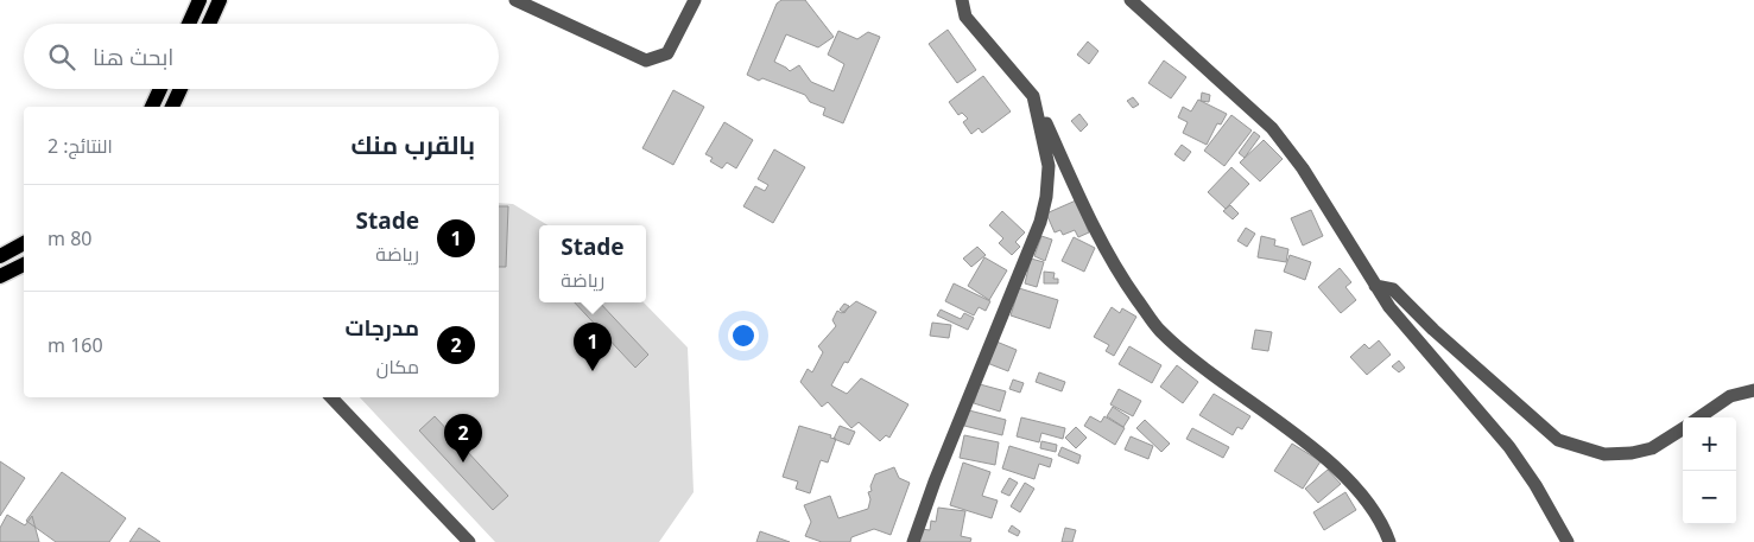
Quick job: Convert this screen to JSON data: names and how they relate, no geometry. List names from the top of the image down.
{
  "page": {
    "search": "ابحث هنا",
    "heading": ["بالقرب منك", "النتائج: 2"],
    "list": [
      {
        "mark": "1",
        "name": "Stade",
        "note": "رياضة",
        "value": "80 m"
      },
      {
        "mark": "2",
        "name": "مدرجات",
        "note": "مكان",
        "value": "160 m"
      }
    ],
    "popup": ["Stade", "رياضة"],
    "pins": ["1", "2"],
    "map_buttons": ["+", "−"]
  }
}
